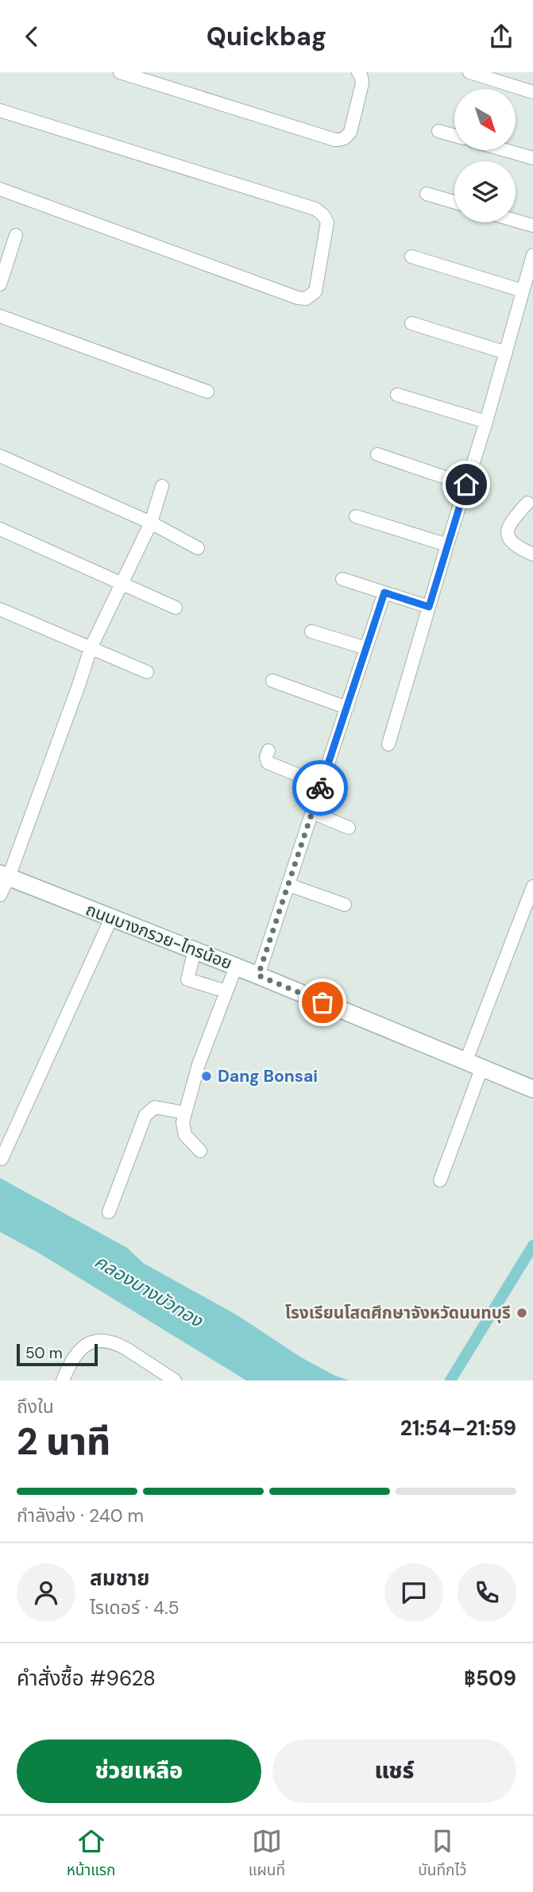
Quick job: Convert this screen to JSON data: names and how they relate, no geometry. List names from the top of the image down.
{
  "streets": {
    "main road": ["ถนนบางกรวย-ไทรน้อย"]
  },
  "water": ["คลองบางบัวทอง"],
  "places": ["Dang Bonsai", "โรงเรียนโสตศึกษาจังหวัดนนทบุรี"],
  "scale_bar": "50 m",
  "north": "bottom right",
  "page": {
    "header": "Quickbag",
    "scale": "50 m",
    "heading": ["2 นาที", "ถึงใน", "21:54–21:59"],
    "panel": [
      "สมชาย",
      "ไรเดอร์ · 4.5",
      "คำสั่งซื้อ #9628",
      "฿509"
    ],
    "bar": "กำลังส่ง · 240 m",
    "buttons": ["ช่วยเหลือ", "แชร์"],
    "tabs": ["หน้าแรก", "แผนที่", "บันทึกไว้"]
  }
}
